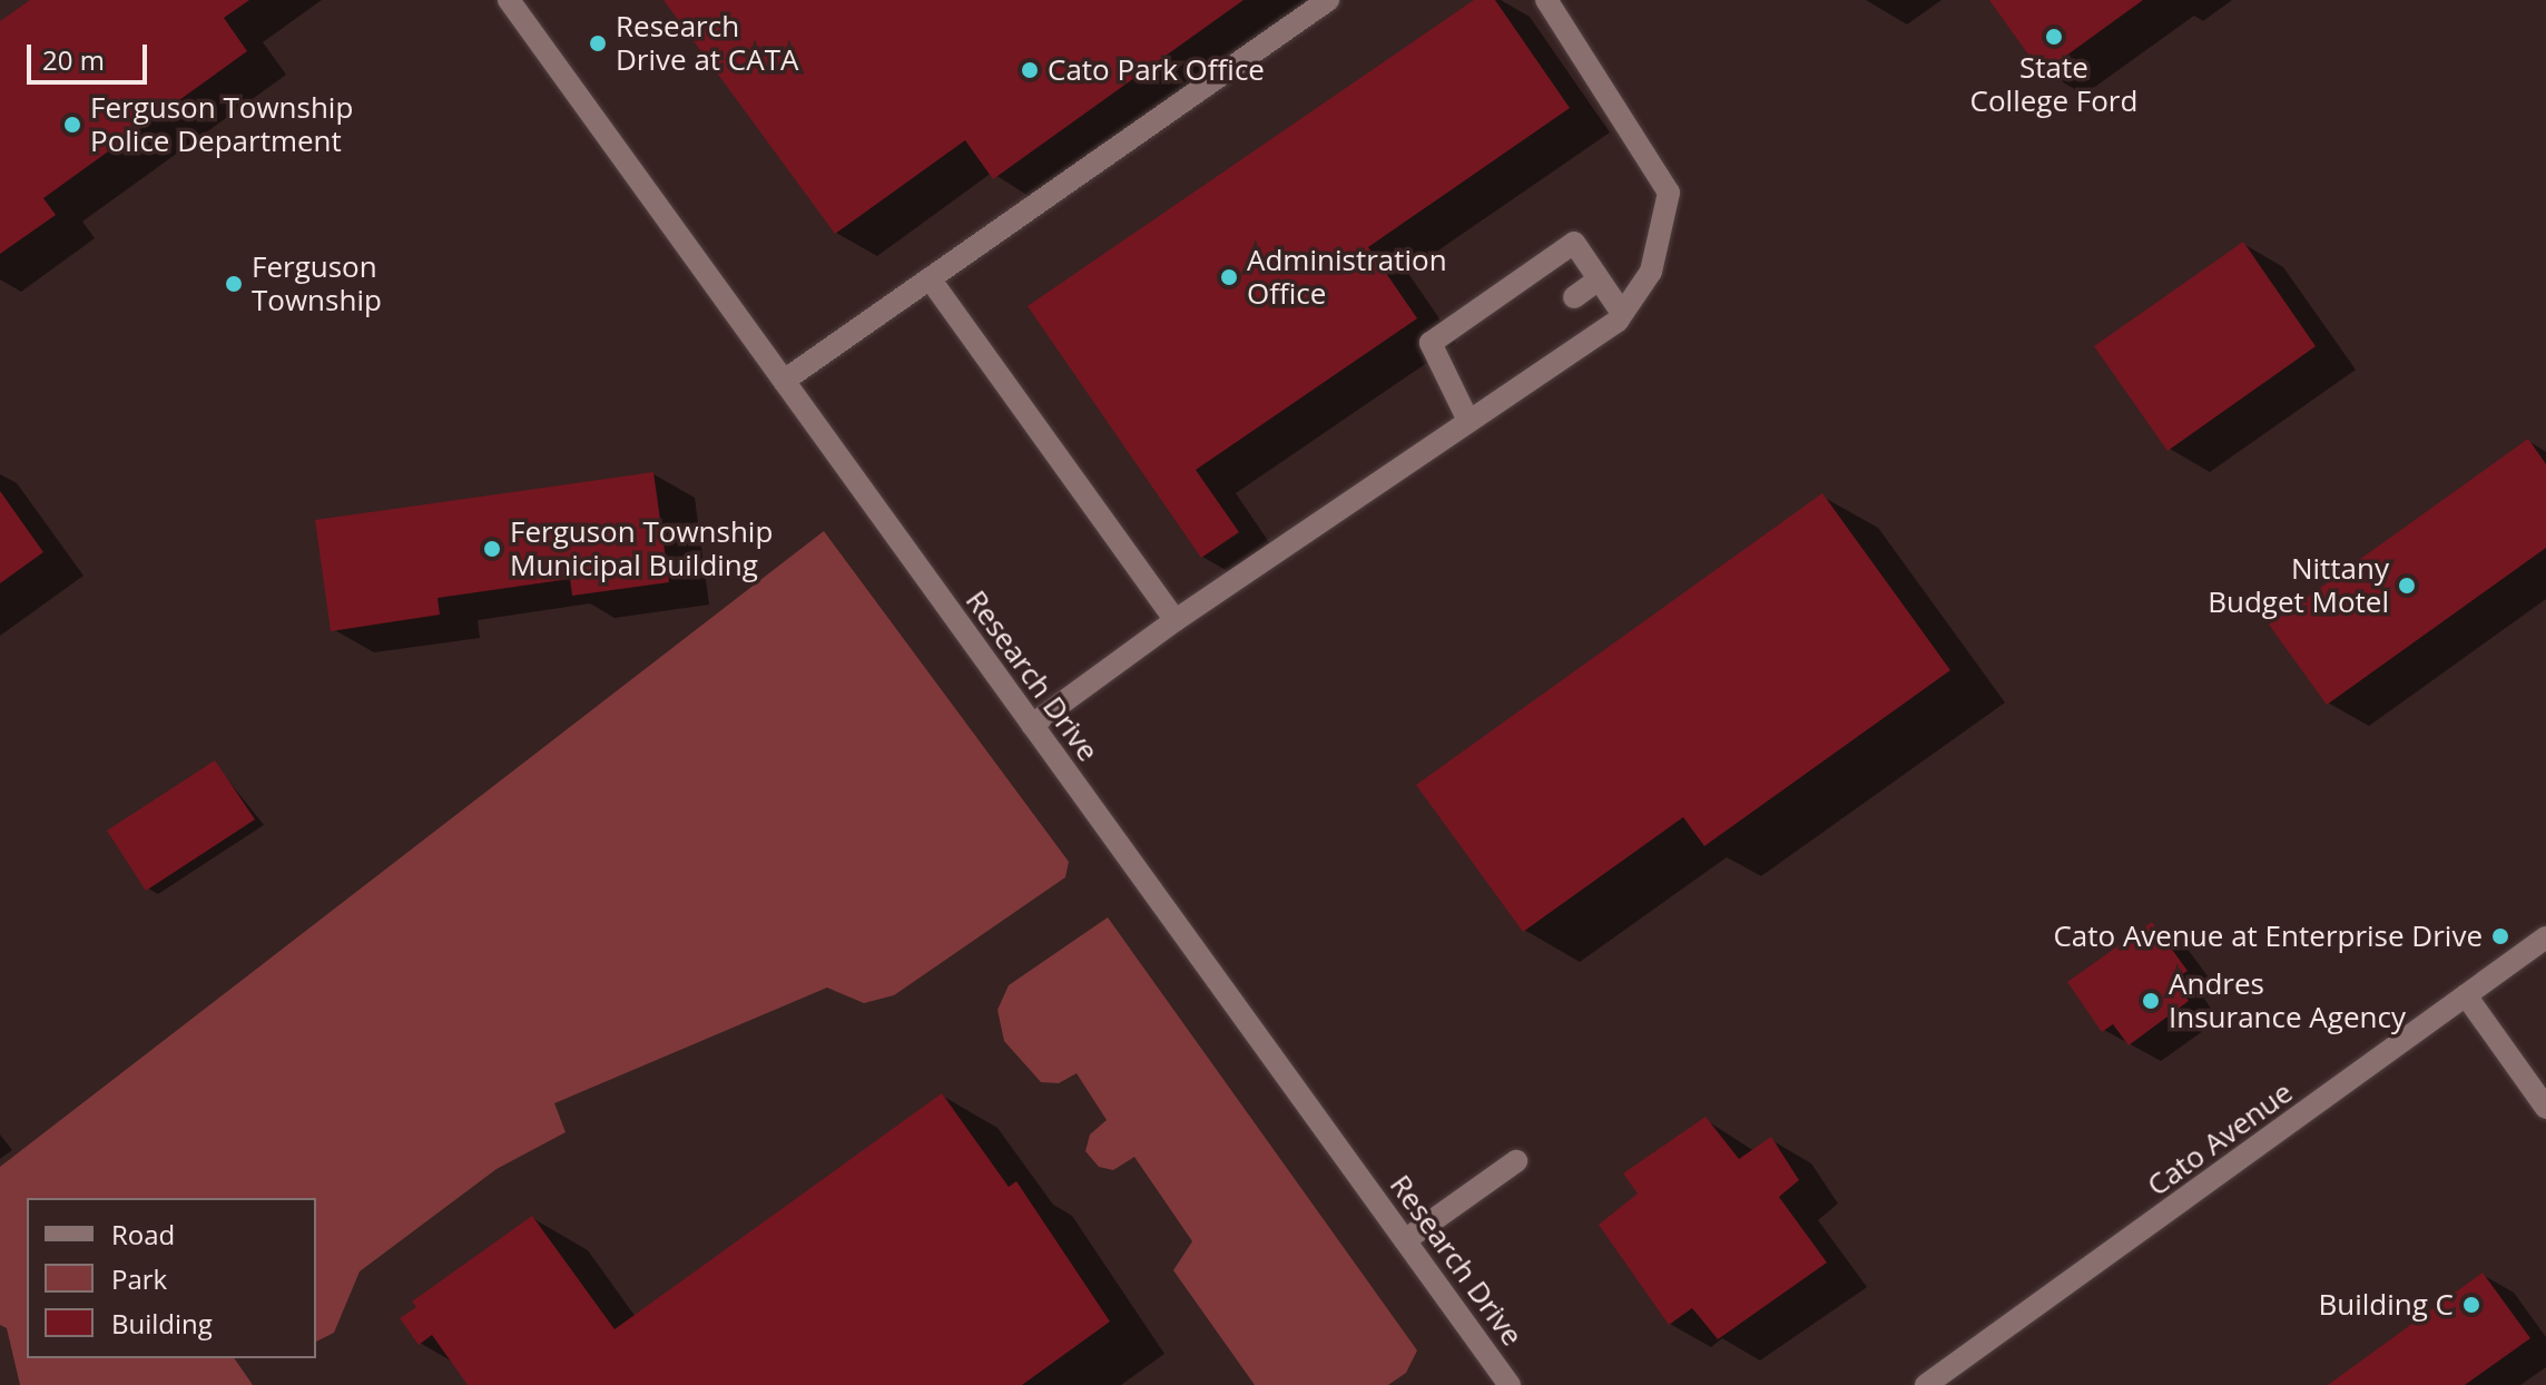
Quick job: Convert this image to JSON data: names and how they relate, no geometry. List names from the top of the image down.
{
  "streets": {
    "street": ["Research Drive", "Cato Avenue"]
  },
  "places": [
    "State College Ford",
    "Research Drive at CATA",
    "Cato Park Office",
    "Ferguson Township Police Department",
    "Administration Office",
    "Ferguson Township",
    "Ferguson Township Municipal Building",
    "Nittany Budget Motel",
    "Cato Avenue at Enterprise Drive",
    "Andres Insurance Agency",
    "Building C"
  ],
  "legend": ["Road", "Park", "Building"],
  "scale_bar": "20 m"
}
